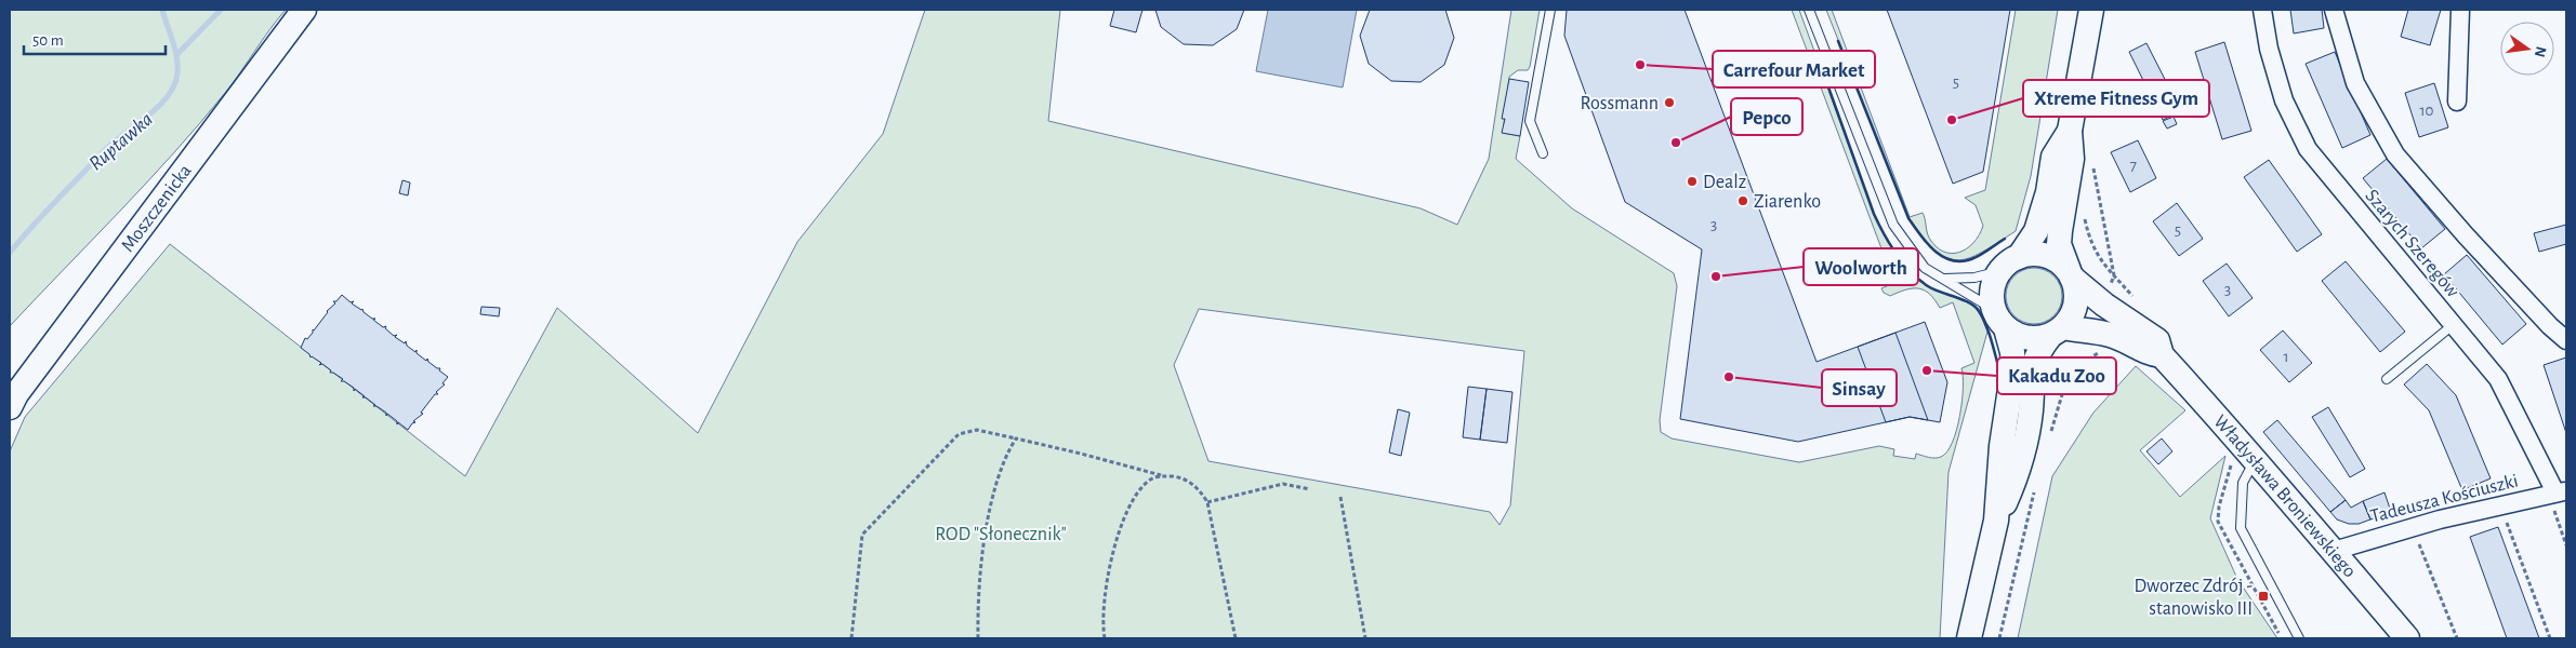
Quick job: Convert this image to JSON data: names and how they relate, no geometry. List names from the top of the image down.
{
  "streets": {
    "street": [
      "Moszczenicka",
      "Szarych Szeregów",
      "Władysława Broniewskiego",
      "Tadeusza Kościuszki"
    ]
  },
  "crossings": [
    ["Szarych Szeregów", "Tadeusza Kościuszki"],
    ["Władysława Broniewskiego", "Tadeusza Kościuszki"]
  ],
  "water": ["Ruptawka"],
  "parks": ["ROD \"Słonecznik\""],
  "places": {
    "other": [
      "Carrefour Market",
      "Rossmann",
      "Xtreme Fitness Gym",
      "Pepco",
      "Dealz",
      "Ziarenko",
      "Woolworth",
      "Kakadu Zoo",
      "Sinsay"
    ],
    "transit": ["Dworzec Zdrój - stanowisko III"]
  },
  "house_numbers": [
    "5",
    "10",
    "7",
    "3",
    "5",
    "3",
    "1"
  ],
  "scale_bar": "50 m",
  "north": "right"
}
